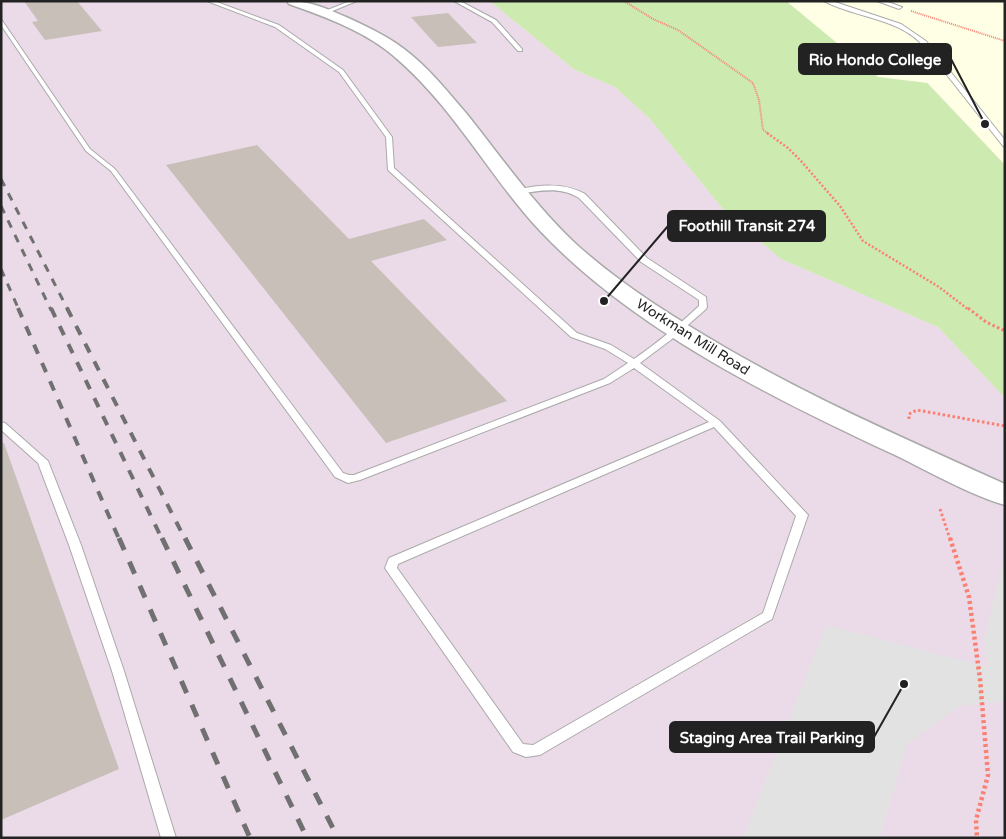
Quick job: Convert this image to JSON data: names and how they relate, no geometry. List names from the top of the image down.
{
  "streets": {
    "street": ["Workman Mill Road"]
  },
  "places": ["Rio Hondo College", "Foothill Transit 274", "Staging Area Trail Parking"]
}
